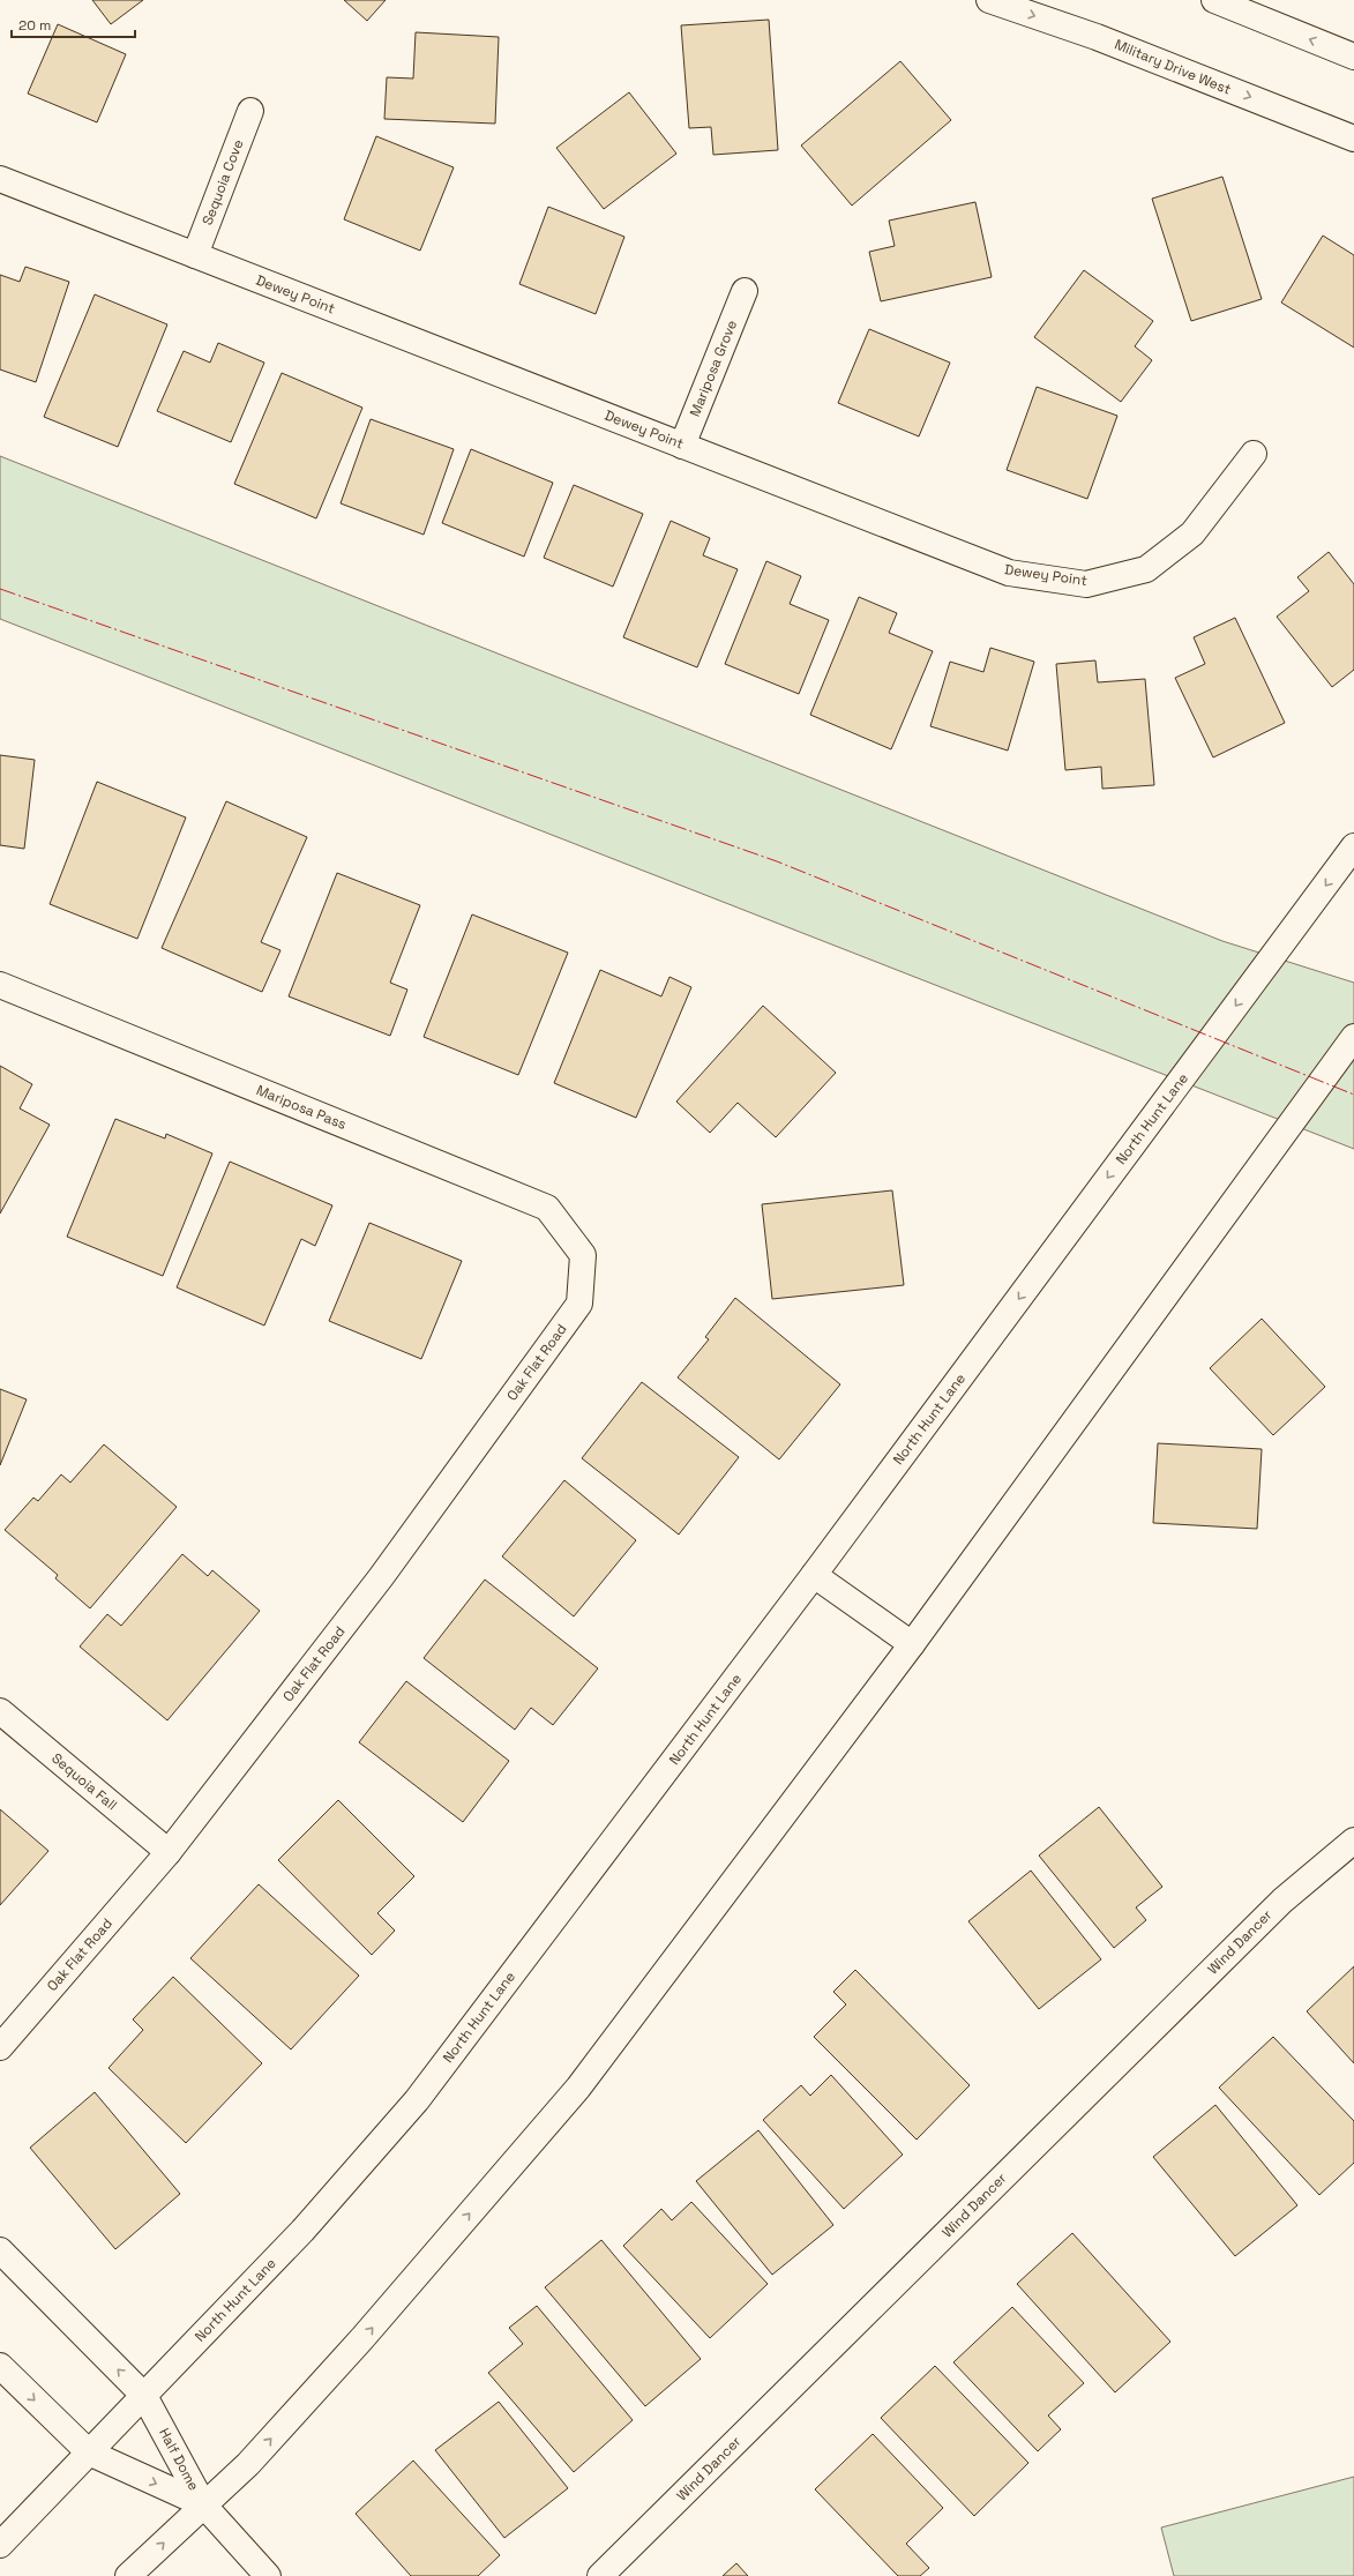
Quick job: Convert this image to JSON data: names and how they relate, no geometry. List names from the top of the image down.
{
  "streets": {
    "street": [
      "Military Drive West",
      "Sequoia Cove",
      "Dewey Point",
      "Mariposa Grove",
      "Mariposa Pass",
      "North Hunt Lane",
      "Oak Flat Road",
      "Sequoia Fall",
      "Wind Dancer",
      "Half Dome"
    ]
  },
  "crossings": [
    ["Sequoia Cove", "Dewey Point"],
    ["Dewey Point", "Mariposa Grove"],
    ["Mariposa Pass", "Oak Flat Road"],
    ["North Hunt Lane", "Half Dome"],
    ["Oak Flat Road", "Sequoia Fall"]
  ],
  "scale_bar": "20 m"
}
